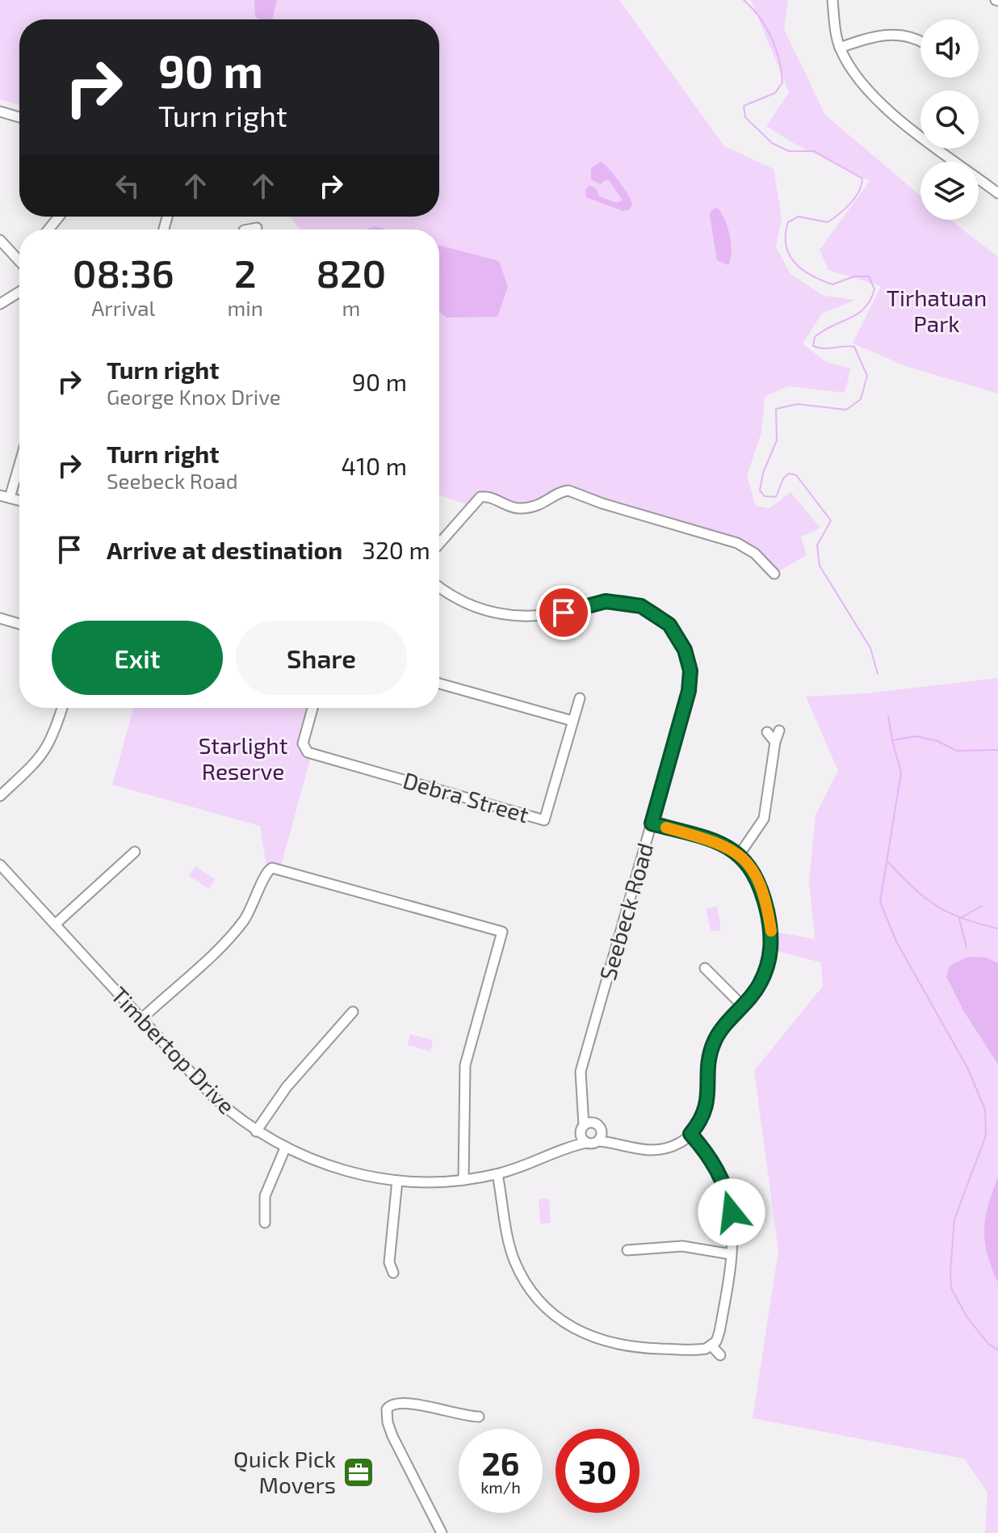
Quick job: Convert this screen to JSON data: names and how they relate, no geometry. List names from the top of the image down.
{
  "streets": {
    "street": ["Debra Street", "Seebeck Road", "Timbertop Drive"]
  },
  "crossings": [
    ["Seebeck Road", "Timbertop Drive"]
  ],
  "parks": ["Tirhatuan Park", "Starlight Reserve"],
  "places": {
    "office": ["Quick Pick Movers"]
  },
  "page": {
    "turn": ["90 m", "Turn right"],
    "eta": [
      "08:36",
      "Arrival",
      "2",
      "min",
      "820",
      "m"
    ],
    "list": [
      {
        "name": "Turn right",
        "note": "George Knox Drive",
        "value": "90 m"
      },
      {
        "name": "Turn right",
        "note": "Seebeck Road",
        "value": "410 m"
      },
      {
        "name": "Arrive at destination",
        "value": "320 m"
      }
    ],
    "buttons": ["Exit", "Share"],
    "speed": "26 km/h",
    "limit": "30"
  }
}
